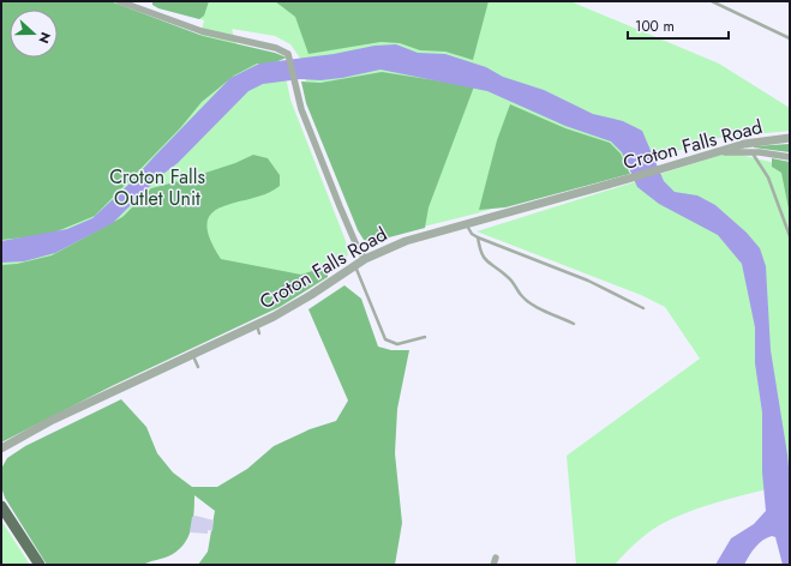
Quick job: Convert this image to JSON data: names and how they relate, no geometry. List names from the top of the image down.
{
  "streets": {
    "street": ["Croton Falls Road"]
  },
  "parks": ["Croton Falls Outlet Unit"],
  "scale_bar": "100 m",
  "north": "right"
}
